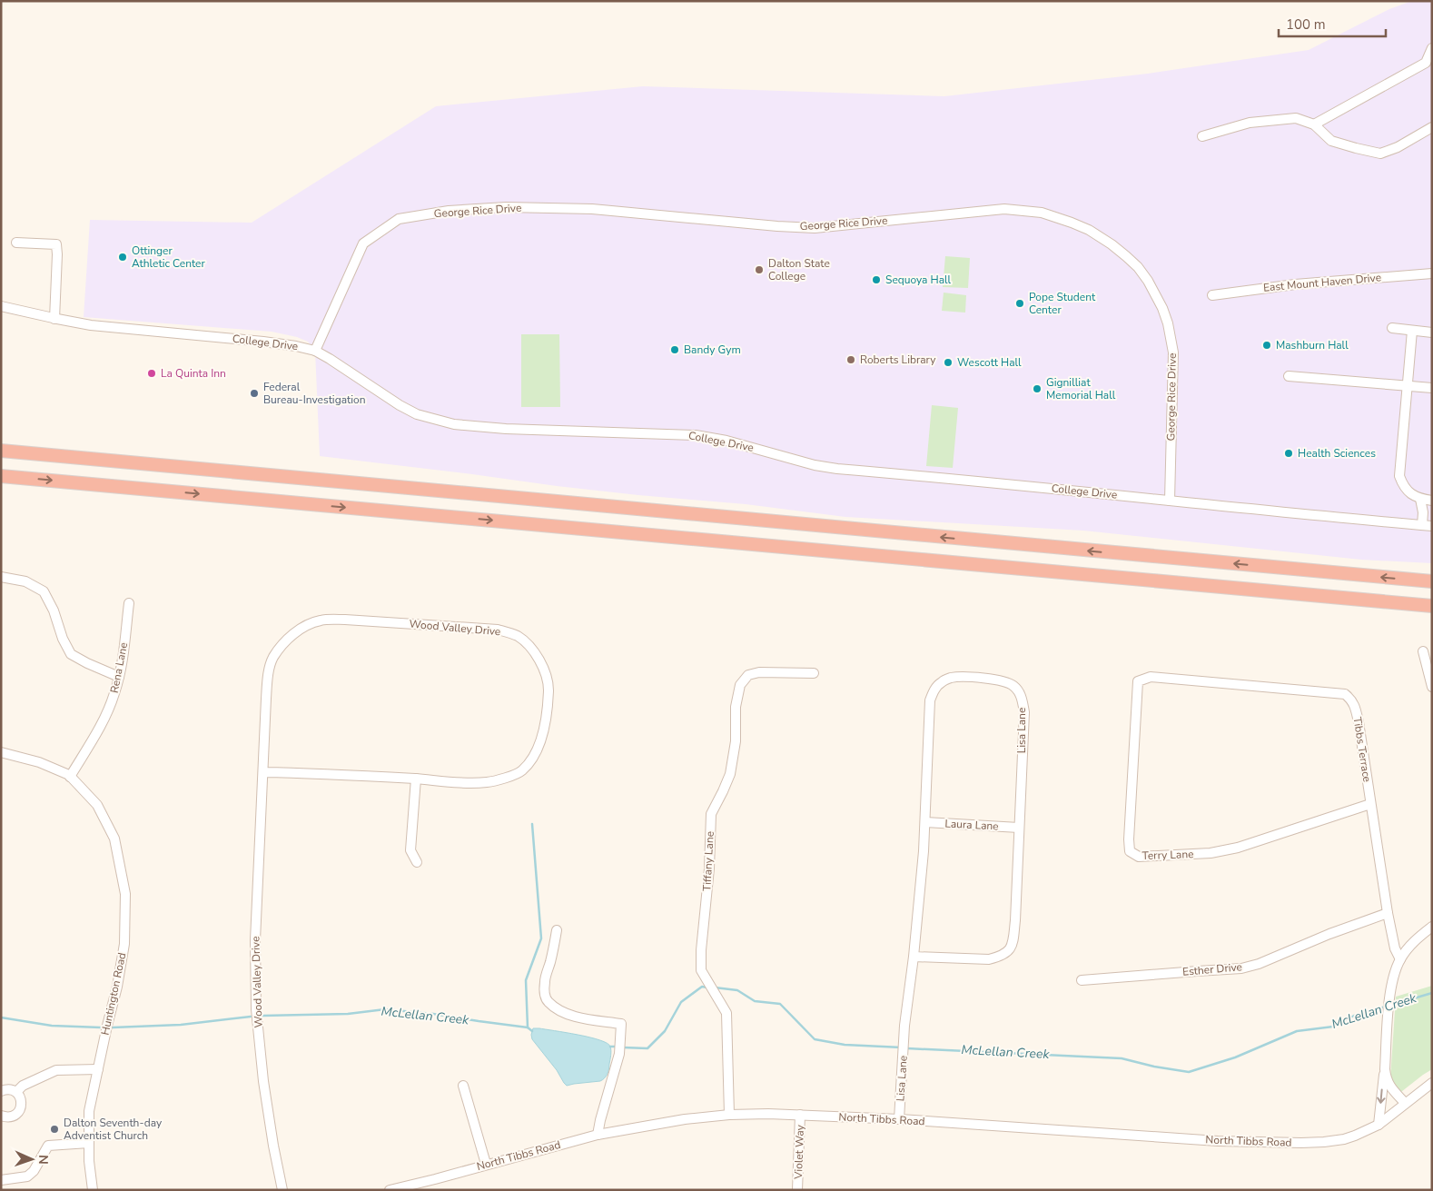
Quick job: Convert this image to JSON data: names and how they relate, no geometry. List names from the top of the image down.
{
  "streets": {
    "street": [
      "George Rice Drive",
      "East Mount Haven Drive",
      "College Drive",
      "Wood Valley Drive",
      "Rena Lane",
      "Lisa Lane",
      "Tibbs Terrace",
      "Laura Lane",
      "Terry Lane",
      "Tiffany Lane",
      "Esther Drive",
      "Huntington Road",
      "North Tibbs Road",
      "Violet Way"
    ]
  },
  "crossings": [
    ["George Rice Drive", "College Drive"],
    ["Rena Lane", "Huntington Road"],
    ["Lisa Lane", "Laura Lane"],
    ["Lisa Lane", "North Tibbs Road"],
    ["Tibbs Terrace", "Terry Lane"],
    ["Tibbs Terrace", "Esther Drive"],
    ["Tiffany Lane", "North Tibbs Road"],
    ["North Tibbs Road", "Violet Way"]
  ],
  "water": ["McLellan Creek"],
  "places": [
    "Ottinger Athletic Center",
    "Dalton State College",
    "Sequoya Hall",
    "Pope Student Center",
    "Mashburn Hall",
    "Bandy Gym",
    "Roberts Library",
    "Wescott Hall",
    "La Quinta Inn",
    "Gignilliat Memorial Hall",
    "Federal Bureau-Investigation",
    "Health Sciences",
    "Dalton Seventh-day Adventist Church"
  ],
  "scale_bar": "100 m",
  "north": "right"
}
